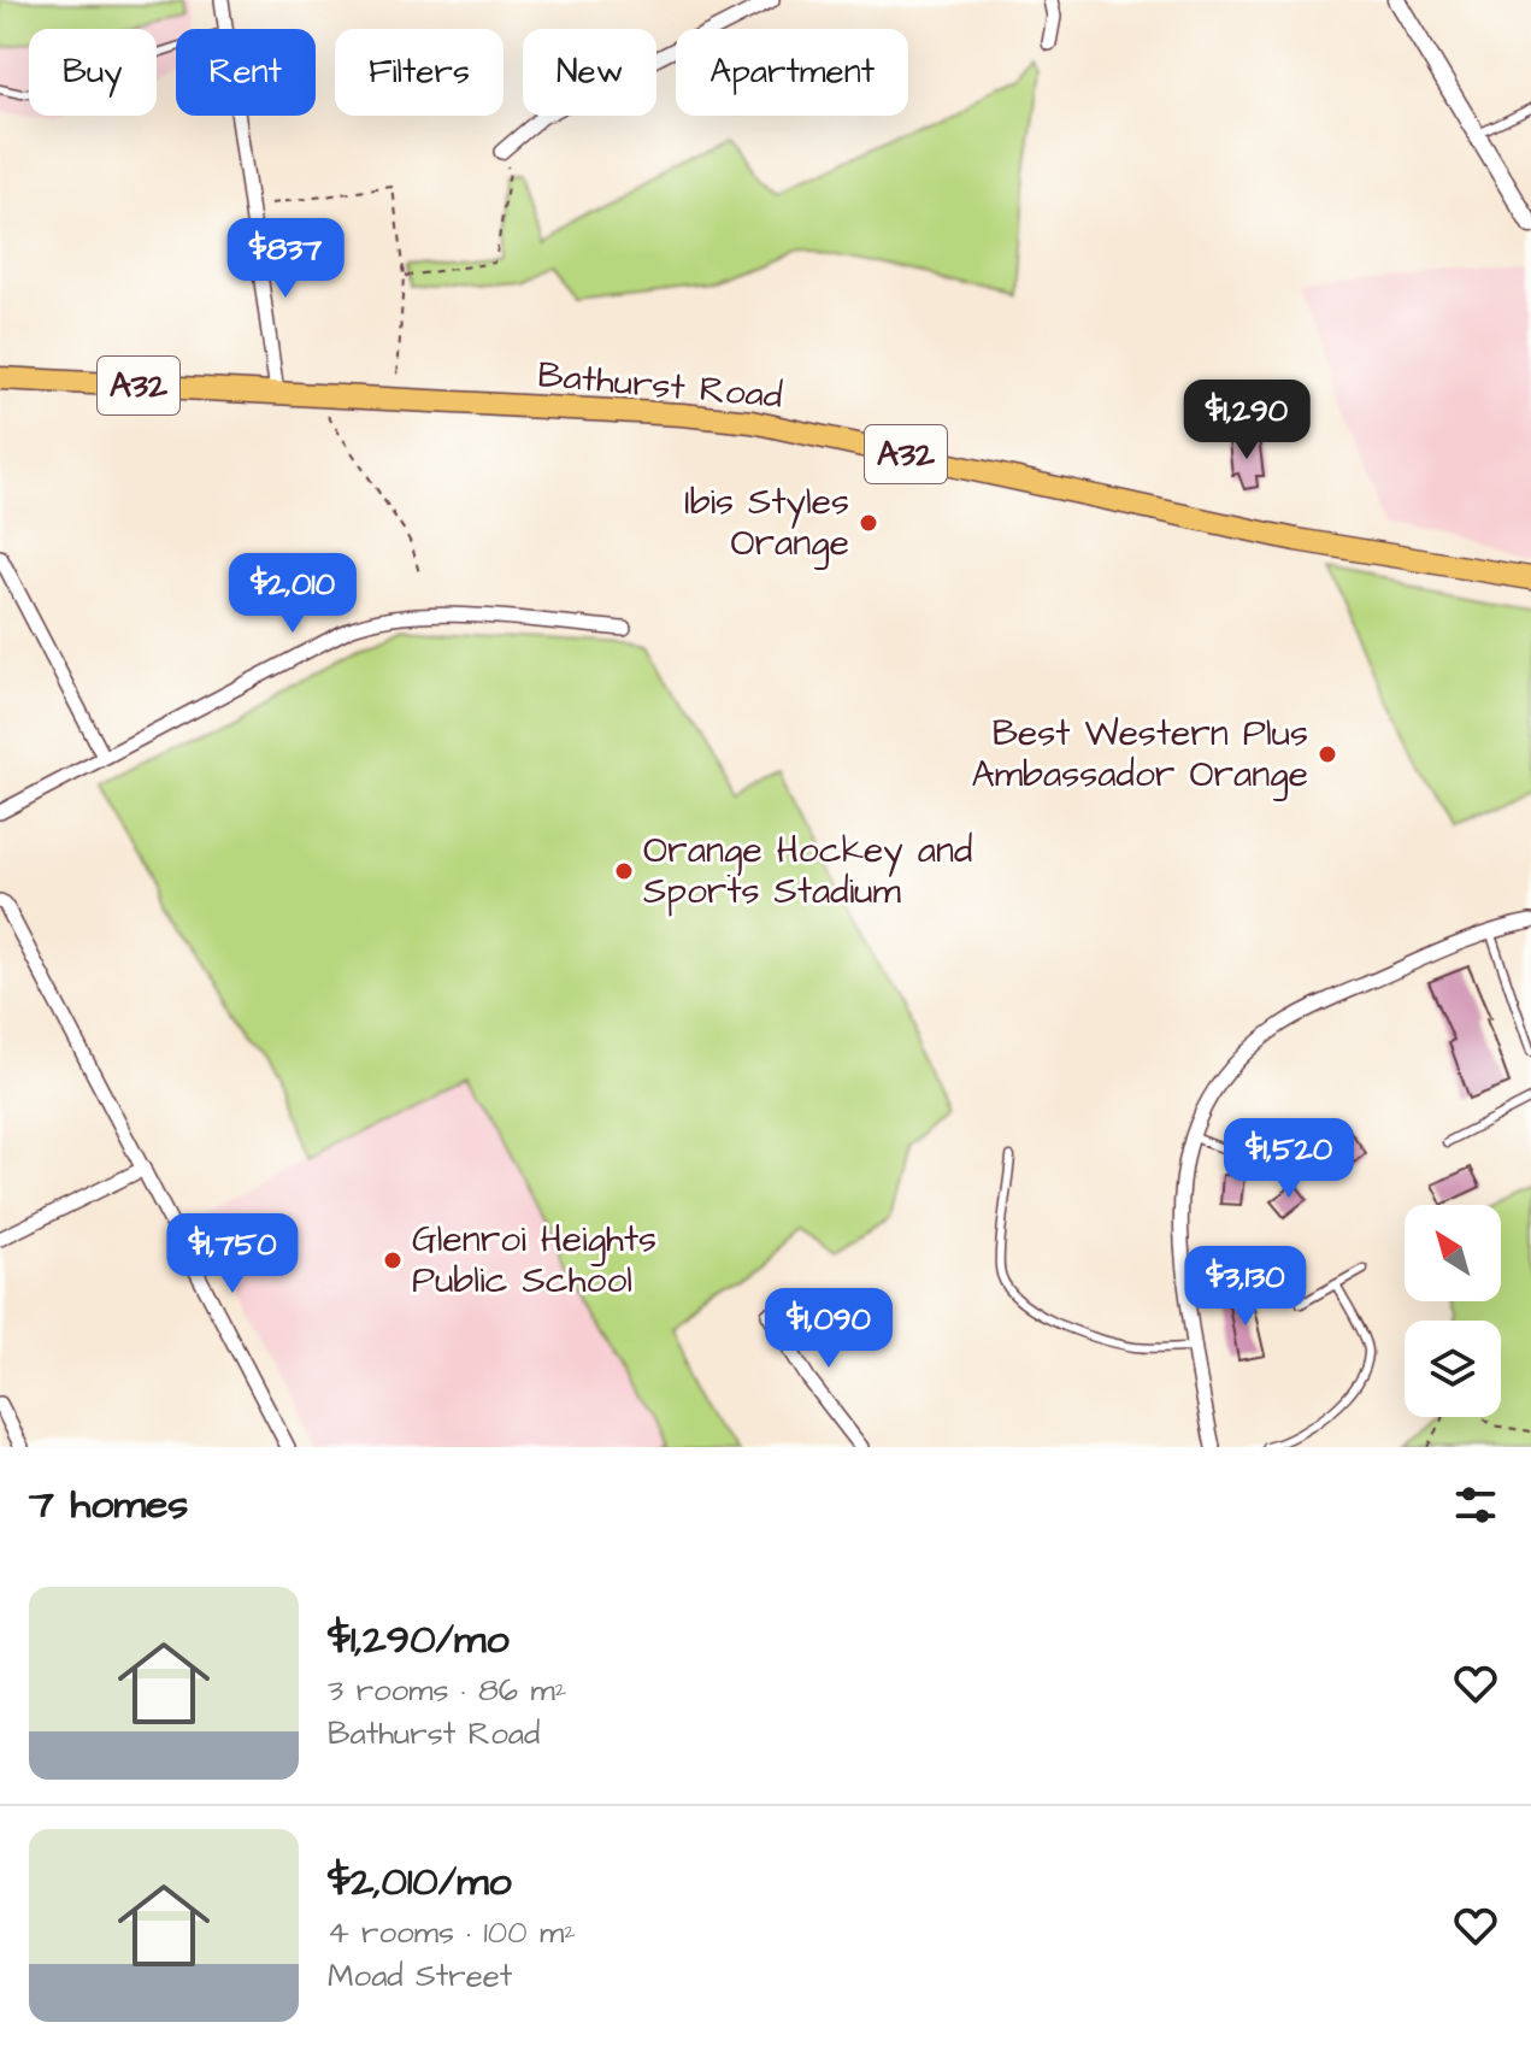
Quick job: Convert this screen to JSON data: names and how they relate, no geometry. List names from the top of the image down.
{
  "streets": {
    "highway": ["A32", "Bathurst Road"]
  },
  "places": [
    "Ibis Styles Orange",
    "Best Western Plus Ambassador Orange",
    "Orange Hockey and Sports Stadium",
    "Glenroi Heights Public School"
  ],
  "north": "top left",
  "page": {
    "chip": [
      "Buy",
      "Rent",
      "Filters",
      "New",
      "Apartment"
    ],
    "price": [
      "$837",
      "$1,290",
      "$2,010",
      "$1,520",
      "$1,750",
      "$3,130",
      "$1,090"
    ],
    "heading": "7 homes",
    "list": [
      {
        "name": "$1,290/mo",
        "note": "3 rooms · 86 m² · Bathurst Road"
      },
      {
        "name": "$2,010/mo",
        "note": "4 rooms · 100 m² · Moad Street"
      }
    ]
  }
}
